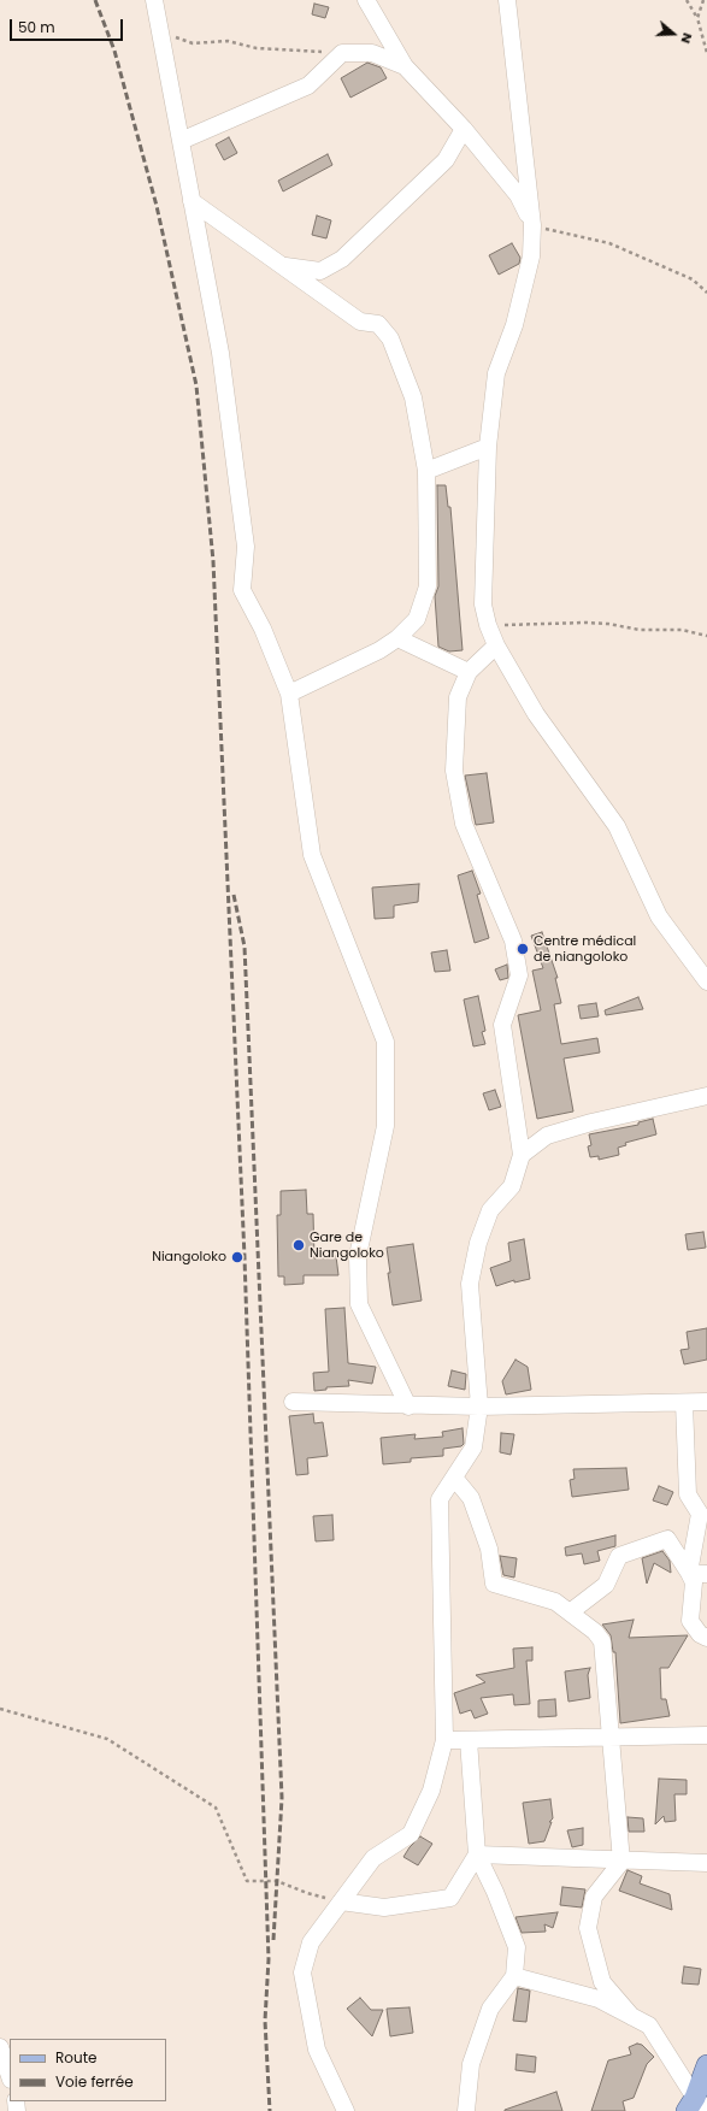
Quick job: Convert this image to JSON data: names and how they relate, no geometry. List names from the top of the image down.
{
  "places": ["Centre médical de niangoloko", "Gare de Niangoloko", "Niangoloko"],
  "legend": ["Route", "Voie ferrée"],
  "scale_bar": "50 m",
  "north": "right"
}
